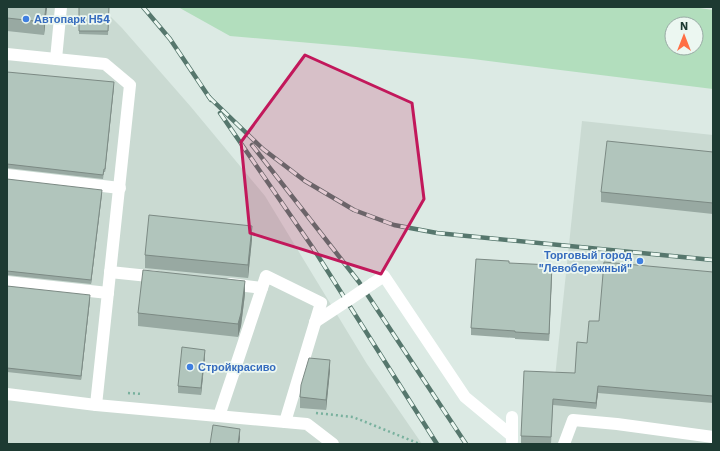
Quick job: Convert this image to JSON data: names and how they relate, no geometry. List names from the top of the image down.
{
  "places": ["Автопарк Н54", "Торговый город \"Левобережный\"", "Стройкрасиво"],
  "north": "top"
}
